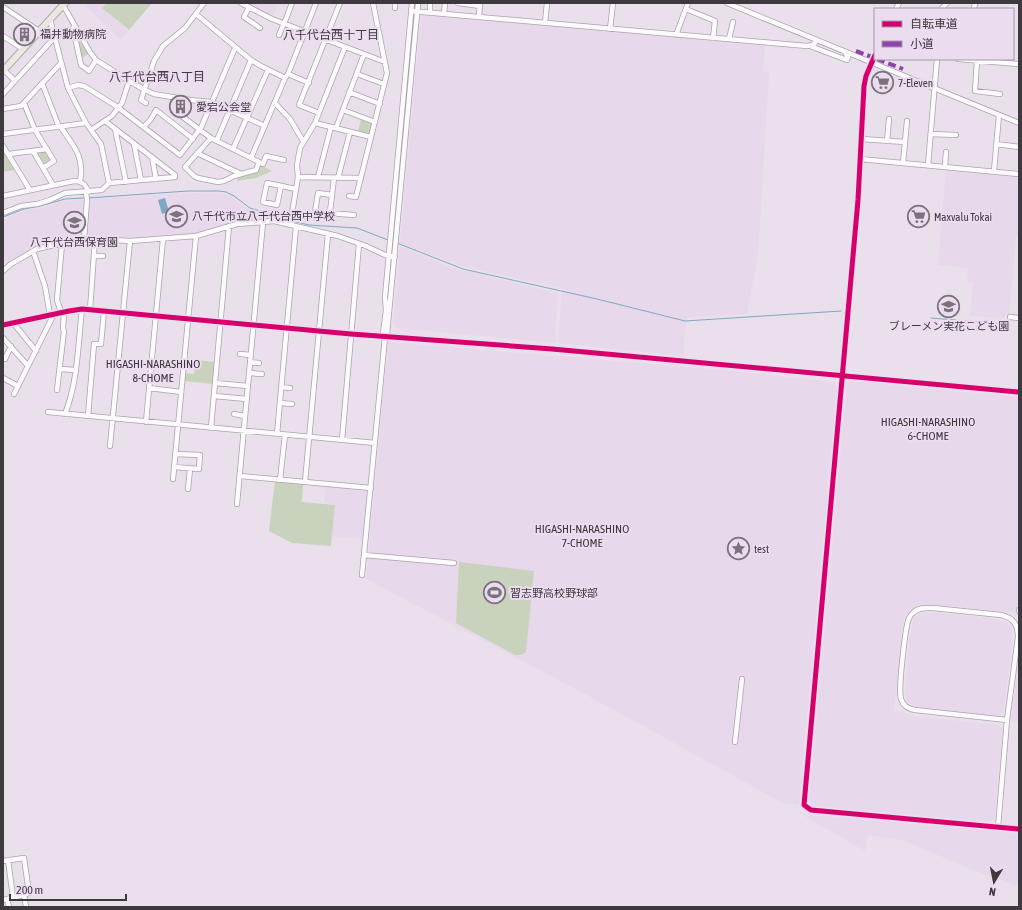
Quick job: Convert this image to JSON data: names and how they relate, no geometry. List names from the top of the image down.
{
  "districts": [
    "八千代台西十丁目",
    "八千代台西八丁目",
    "HIGASHI-NARASHINO 8-CHOME",
    "HIGASHI-NARASHINO 6-CHOME",
    "HIGASHI-NARASHINO 7-CHOME"
  ],
  "places": {
    "building": ["福井動物病院", "愛宕公会堂"],
    "supermarket": ["7-Eleven", "Maxvalu Tokai"],
    "school or university": ["八千代市立八千代台西中学校", "八千代台西保育園", "ブレーメン実花こども園"],
    "place": ["test"],
    "sports": ["習志野高校野球部"]
  },
  "legend": ["自転車道", "小道"],
  "scale_bar": "200 m",
  "north": "bottom"
}
